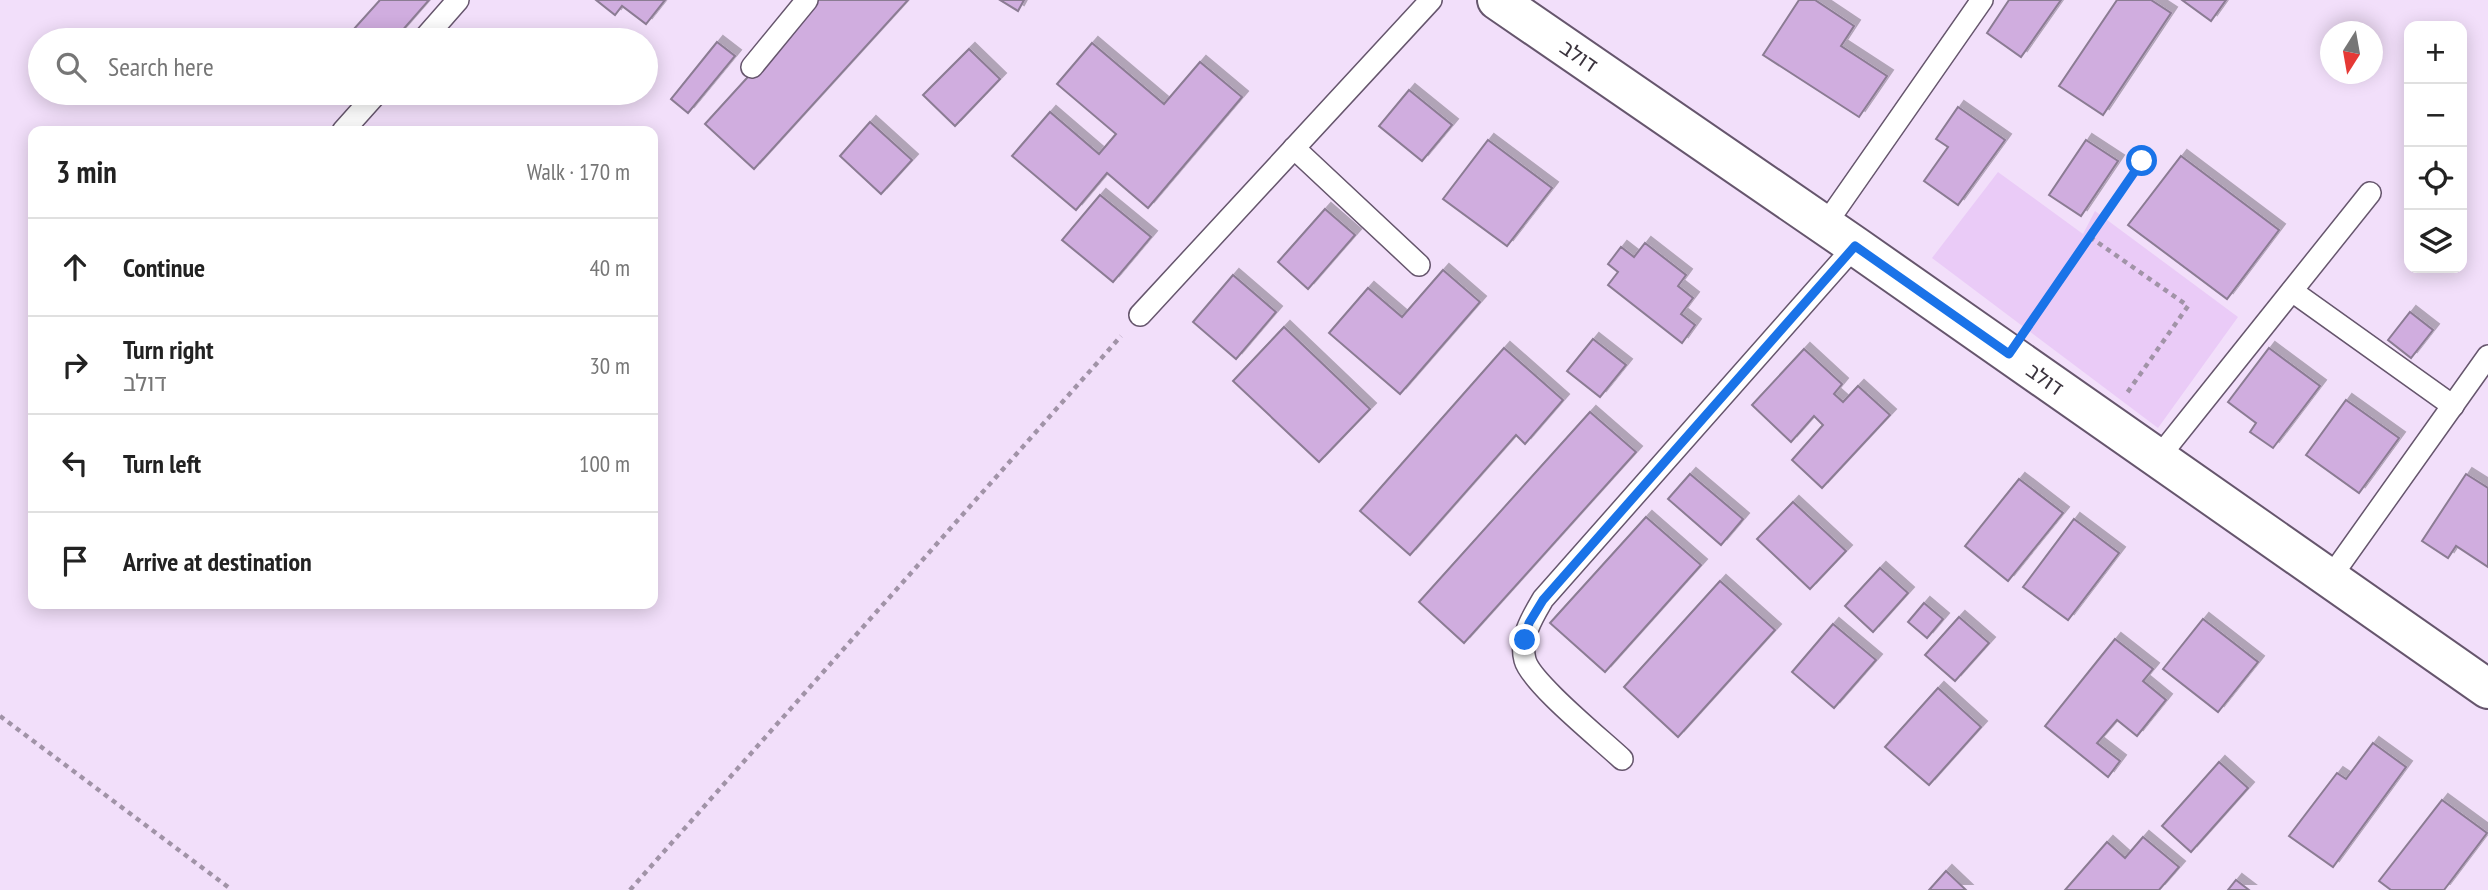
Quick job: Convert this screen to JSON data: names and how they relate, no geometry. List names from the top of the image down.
{
  "streets": {
    "street": ["דולב"]
  },
  "north": "bottom",
  "page": {
    "map_buttons": ["+", "−"],
    "search": "Search here",
    "heading": ["3 min", "Walk · 170 m"],
    "list": [
      ["Continue", "40 m"],
      ["Turn right", "דולב", "30 m"],
      ["Turn left", "100 m"],
      "Arrive at destination"
    ]
  }
}
